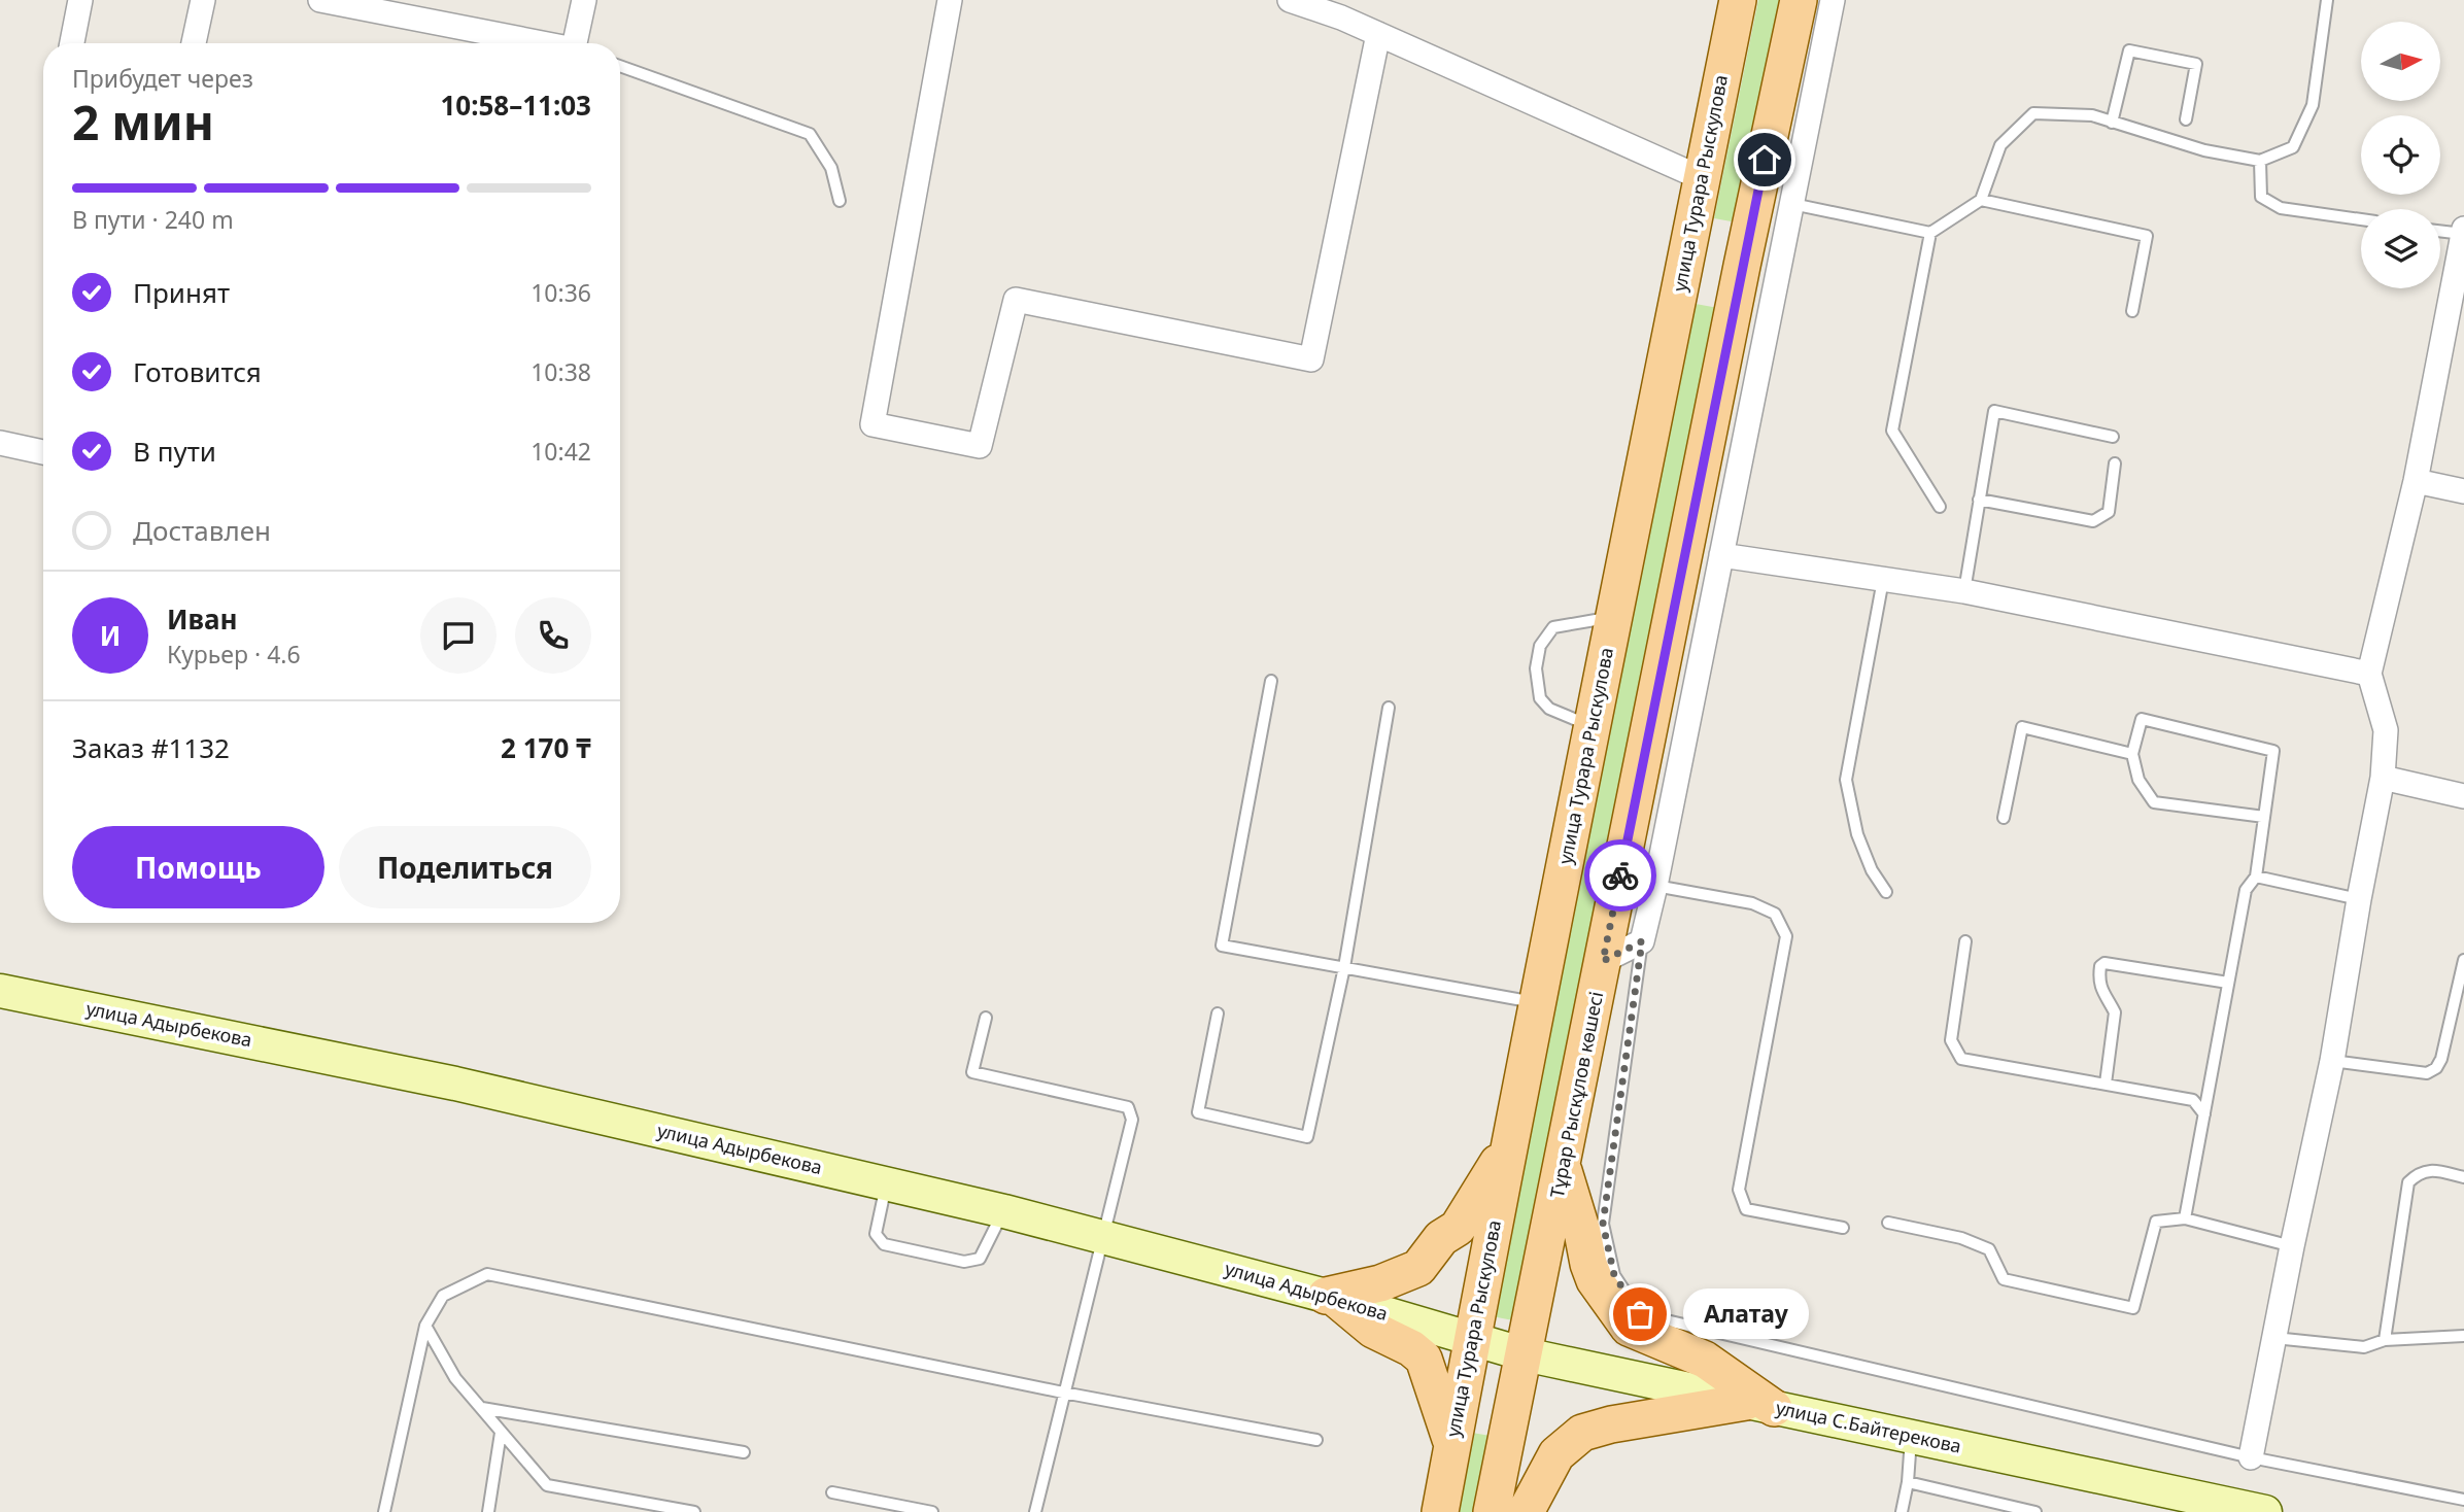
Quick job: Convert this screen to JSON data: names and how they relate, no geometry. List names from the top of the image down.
{
  "streets": {
    "main road": [
      "улица Турара Рыскулова",
      "улица Адырбекова",
      "Тұрар Рыскұлов көшесі",
      "улица С.Байтерекова"
    ]
  },
  "crossings": [
    ["улица Турара Рыскулова", "улица Адырбекова"],
    ["улица Турара Рыскулова", "улица С.Байтерекова"],
    ["улица Адырбекова", "улица С.Байтерекова"],
    ["Тұрар Рыскұлов көшесі", "улица С.Байтерекова"]
  ],
  "places": ["Алатау"],
  "north": "right",
  "page": {
    "heading": ["2 мин", "Прибудет через", "10:58–11:03"],
    "panel": [
      "Иван",
      "Курьер · 4.6",
      "Заказ #1132",
      "2 170 ₸"
    ],
    "bar": "В пути · 240 m",
    "list": [
      ["Принят", "10:36"],
      ["Готовится", "10:38"],
      ["В пути", "10:42"],
      "Доставлен"
    ],
    "round": "И",
    "buttons": ["Помощь", "Поделиться"],
    "bubble": "Алатау"
  }
}
